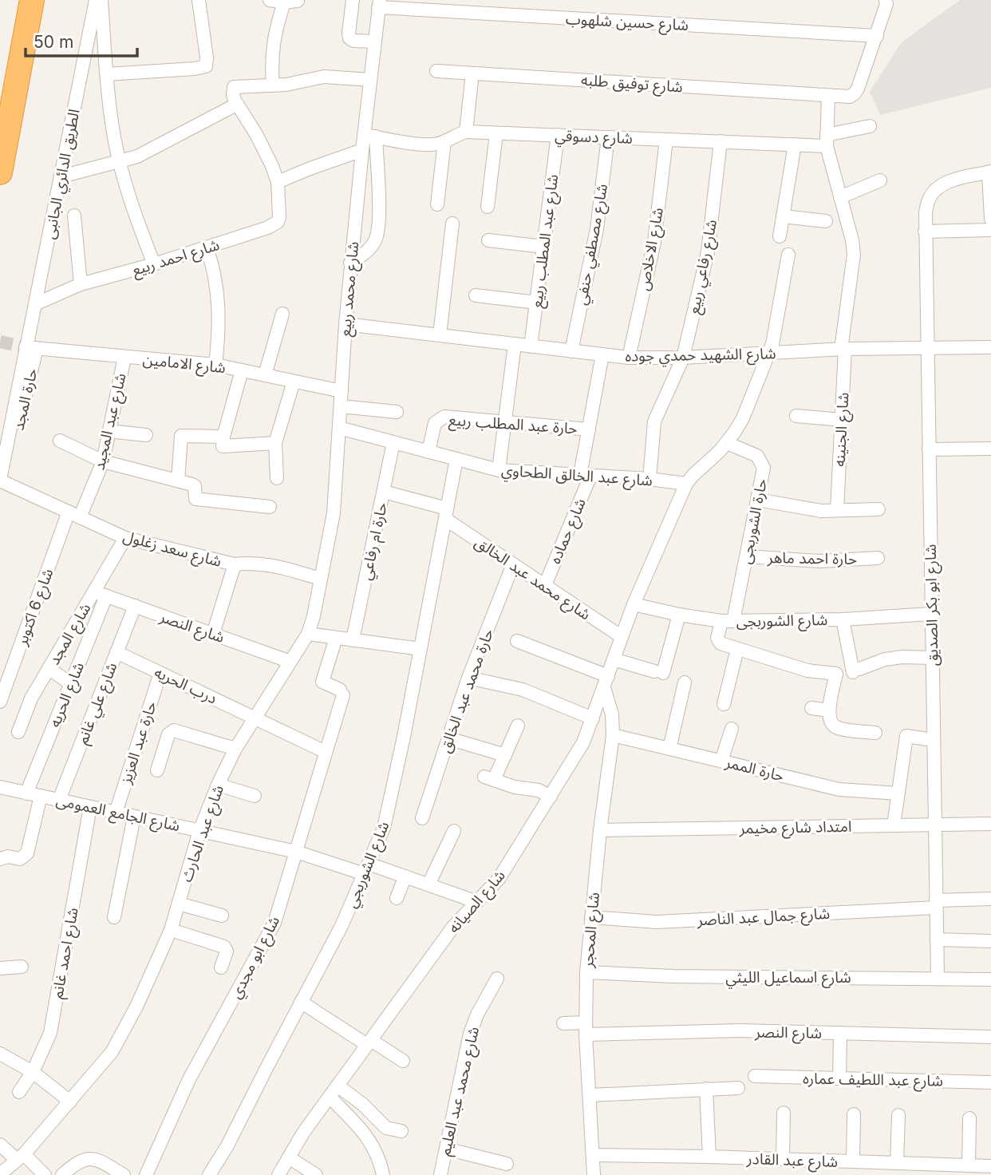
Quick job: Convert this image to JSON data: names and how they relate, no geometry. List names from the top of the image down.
{
  "streets": {
    "street": [
      "شارع حسين شلهوب",
      "شارع توفيق طلبه",
      "شارع دسوقي",
      "الطريق الدائري الجانبى",
      "شارع عبد المطلب ربيع",
      "شارع مصطفي حنفي",
      "شارع الاخلاص",
      "شارع احمد ربيع",
      "شارع رفاعي ربيع",
      "شارع محمد ربيع",
      "شارع الشهيد حمدي جوده",
      "شارع الامامين",
      "شارع عبد المجيد",
      "حارة عبد المطلب ربيع",
      "شارع الجنينه",
      "شارع عبد الخالق الطحاوي",
      "حارة الشوربجى",
      "شارع حماده",
      "حارة ام رفاعي",
      "شارع سعد زغلول",
      "حارة احمد ماهر",
      "شارع محمد عبد الخالق",
      "شارع ابو بكر الصديق",
      "شارع 6 اكتوبر",
      "شارع الشوربجى",
      "شارع النصر",
      "شارع المجد",
      "درب الحريه",
      "حارة محمد عبد الخالق",
      "شارع الحريه",
      "شارع علي غانم",
      "حارة عبد العزيز",
      "حارة الممر",
      "شارع الجامع العمومى",
      "امتداد شارع مخيمر",
      "شارع عبد الحارث",
      "شارع الشوربجي",
      "شارع الصيانه",
      "شارع جمال عبد الناصر",
      "شارع المحجر",
      "شارع احمد غانم",
      "شارع ابو مجدي",
      "شارع اسماعيل الليثي",
      "شارع عبد اللطيف عماره",
      "شارع محمد عبد العليم",
      "شارع عبد القادر"
    ]
  },
  "crossings": [
    ["شارع حسين شلهوب", "شارع توفيق طلبه"],
    ["شارع توفيق طلبه", "شارع الجنينه"],
    ["شارع دسوقي", "شارع عبد المطلب ربيع"],
    ["شارع دسوقي", "شارع مصطفي حنفي"],
    ["شارع دسوقي", "شارع الاخلاص"],
    ["شارع دسوقي", "شارع رفاعي ربيع"],
    ["شارع دسوقي", "شارع محمد ربيع"],
    ["شارع دسوقي", "شارع الجنينه"],
    ["الطريق الدائري الجانبى", "شارع احمد ربيع"],
    ["الطريق الدائري الجانبى", "شارع الامامين"],
    ["الطريق الدائري الجانبى", "شارع سعد زغلول"],
    ["شارع عبد المطلب ربيع", "شارع الشهيد حمدي جوده"],
    ["شارع مصطفي حنفي", "شارع الشهيد حمدي جوده"],
    ["شارع الاخلاص", "شارع الشهيد حمدي جوده"],
    ["شارع رفاعي ربيع", "شارع الشهيد حمدي جوده"],
    ["شارع رفاعي ربيع", "شارع عبد الخالق الطحاوي"],
    ["شارع محمد ربيع", "شارع الشهيد حمدي جوده"],
    ["شارع محمد ربيع", "شارع الامامين"],
    ["شارع محمد ربيع", "شارع عبد الخالق الطحاوي"],
    ["شارع محمد ربيع", "شارع عبد الحارث"],
    ["شارع الشهيد حمدي جوده", "شارع الجنينه"],
    ["شارع الشهيد حمدي جوده", "شارع حماده"],
    ["شارع الشهيد حمدي جوده", "شارع ابو بكر الصديق"],
    ["شارع الامامين", "شارع عبد المجيد"],
    ["شارع عبد المجيد", "شارع سعد زغلول"],
    ["شارع عبد المجيد", "شارع 6 اكتوبر"],
    ["حارة عبد المطلب ربيع", "شارع عبد الخالق الطحاوي"],
    ["حارة عبد المطلب ربيع", "شارع حماده"],
    ["شارع عبد الخالق الطحاوي", "شارع حماده"],
    ["شارع عبد الخالق الطحاوي", "حارة ام رفاعي"],
    ["شارع عبد الخالق الطحاوي", "شارع عبد الحارث"],
    ["شارع عبد الخالق الطحاوي", "شارع الشوربجي"],
    ["شارع عبد الخالق الطحاوي", "شارع الصيانه"],
    ["حارة الشوربجى", "حارة احمد ماهر"],
    ["حارة الشوربجى", "شارع الشوربجى"],
    ["شارع حماده", "شارع محمد عبد الخالق"],
    ["حارة ام رفاعي", "شارع محمد عبد الخالق"],
    ["شارع سعد زغلول", "شارع 6 اكتوبر"],
    ["شارع سعد زغلول", "شارع المجد"],
    ["شارع سعد زغلول", "شارع عبد الحارث"],
    ["شارع محمد عبد الخالق", "حارة محمد عبد الخالق"],
    ["شارع محمد عبد الخالق", "شارع الشوربجي"],
    ["شارع محمد عبد الخالق", "شارع الصيانه"],
    ["شارع ابو بكر الصديق", "شارع الشوربجى"],
    ["شارع ابو بكر الصديق", "امتداد شارع مخيمر"],
    ["شارع ابو بكر الصديق", "شارع جمال عبد الناصر"],
    ["شارع ابو بكر الصديق", "شارع اسماعيل الليثي"],
    ["شارع الشوربجى", "شارع الصيانه"],
    ["شارع النصر", "شارع المجد"],
    ["شارع النصر", "شارع الحريه"],
    ["شارع النصر", "شارع علي غانم"],
    ["شارع النصر", "شارع عبد الحارث"],
    ["شارع النصر", "شارع المحجر"],
    ["شارع المجد", "شارع الحريه"],
    ["درب الحريه", "شارع علي غانم"],
    ["درب الحريه", "حارة عبد العزيز"],
    ["درب الحريه", "شارع عبد الحارث"],
    ["درب الحريه", "شارع ابو مجدي"],
    ["شارع الحريه", "شارع الجامع العمومى"],
    ["شارع علي غانم", "شارع الجامع العمومى"],
    ["حارة عبد العزيز", "شارع الجامع العمومى"],
    ["حارة الممر", "شارع المحجر"],
    ["شارع الجامع العمومى", "شارع عبد الحارث"],
    ["شارع الجامع العمومى", "شارع الشوربجي"],
    ["شارع الجامع العمومى", "شارع الصيانه"],
    ["شارع الجامع العمومى", "شارع احمد غانم"],
    ["شارع الجامع العمومى", "شارع ابو مجدي"],
    ["امتداد شارع مخيمر", "شارع المحجر"],
    ["شارع الصيانه", "شارع المحجر"],
    ["شارع جمال عبد الناصر", "شارع المحجر"],
    ["شارع المحجر", "شارع اسماعيل الليثي"],
    ["شارع المحجر", "شارع عبد القادر"]
  ],
  "scale_bar": "50 m"
}
